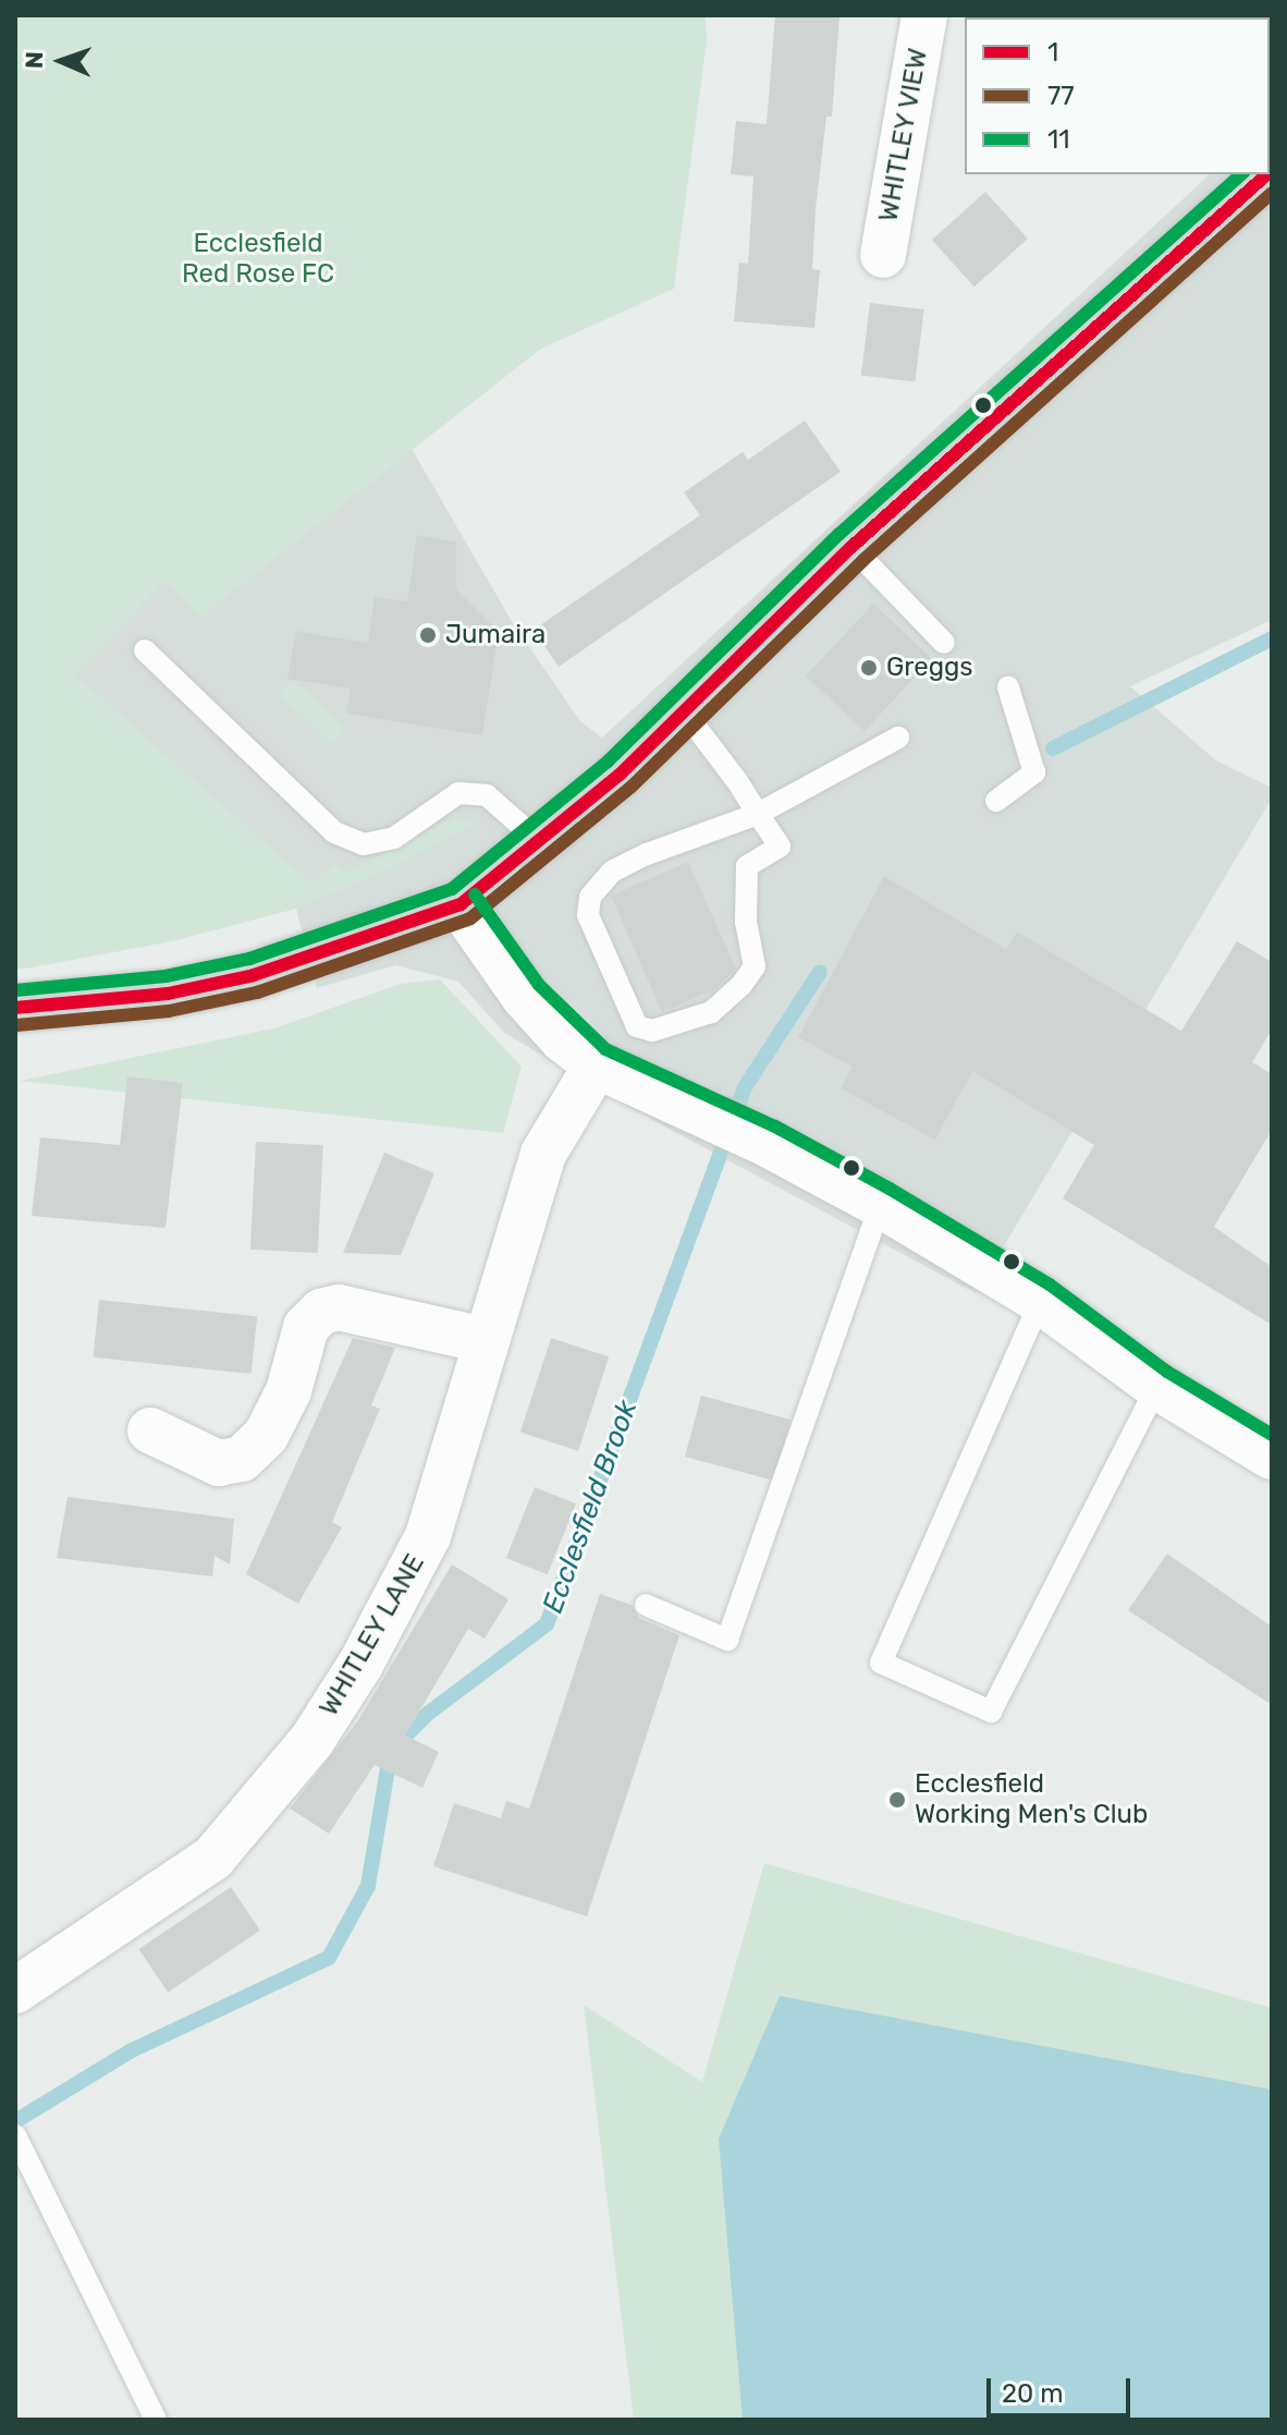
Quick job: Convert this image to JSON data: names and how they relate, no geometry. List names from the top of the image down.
{
  "streets": {
    "street": ["WHITLEY VIEW", "WHITLEY LANE"]
  },
  "water": ["Ecclesfield Brook"],
  "parks": ["Ecclesfield Red Rose FC"],
  "places": ["Jumaira", "Greggs", "Ecclesfield Working Men's Club"],
  "lines": ["transit line 1", "transit line 11", "transit line 77"],
  "legend": ["1", "77", "11"],
  "scale_bar": "20 m",
  "north": "left"
}
